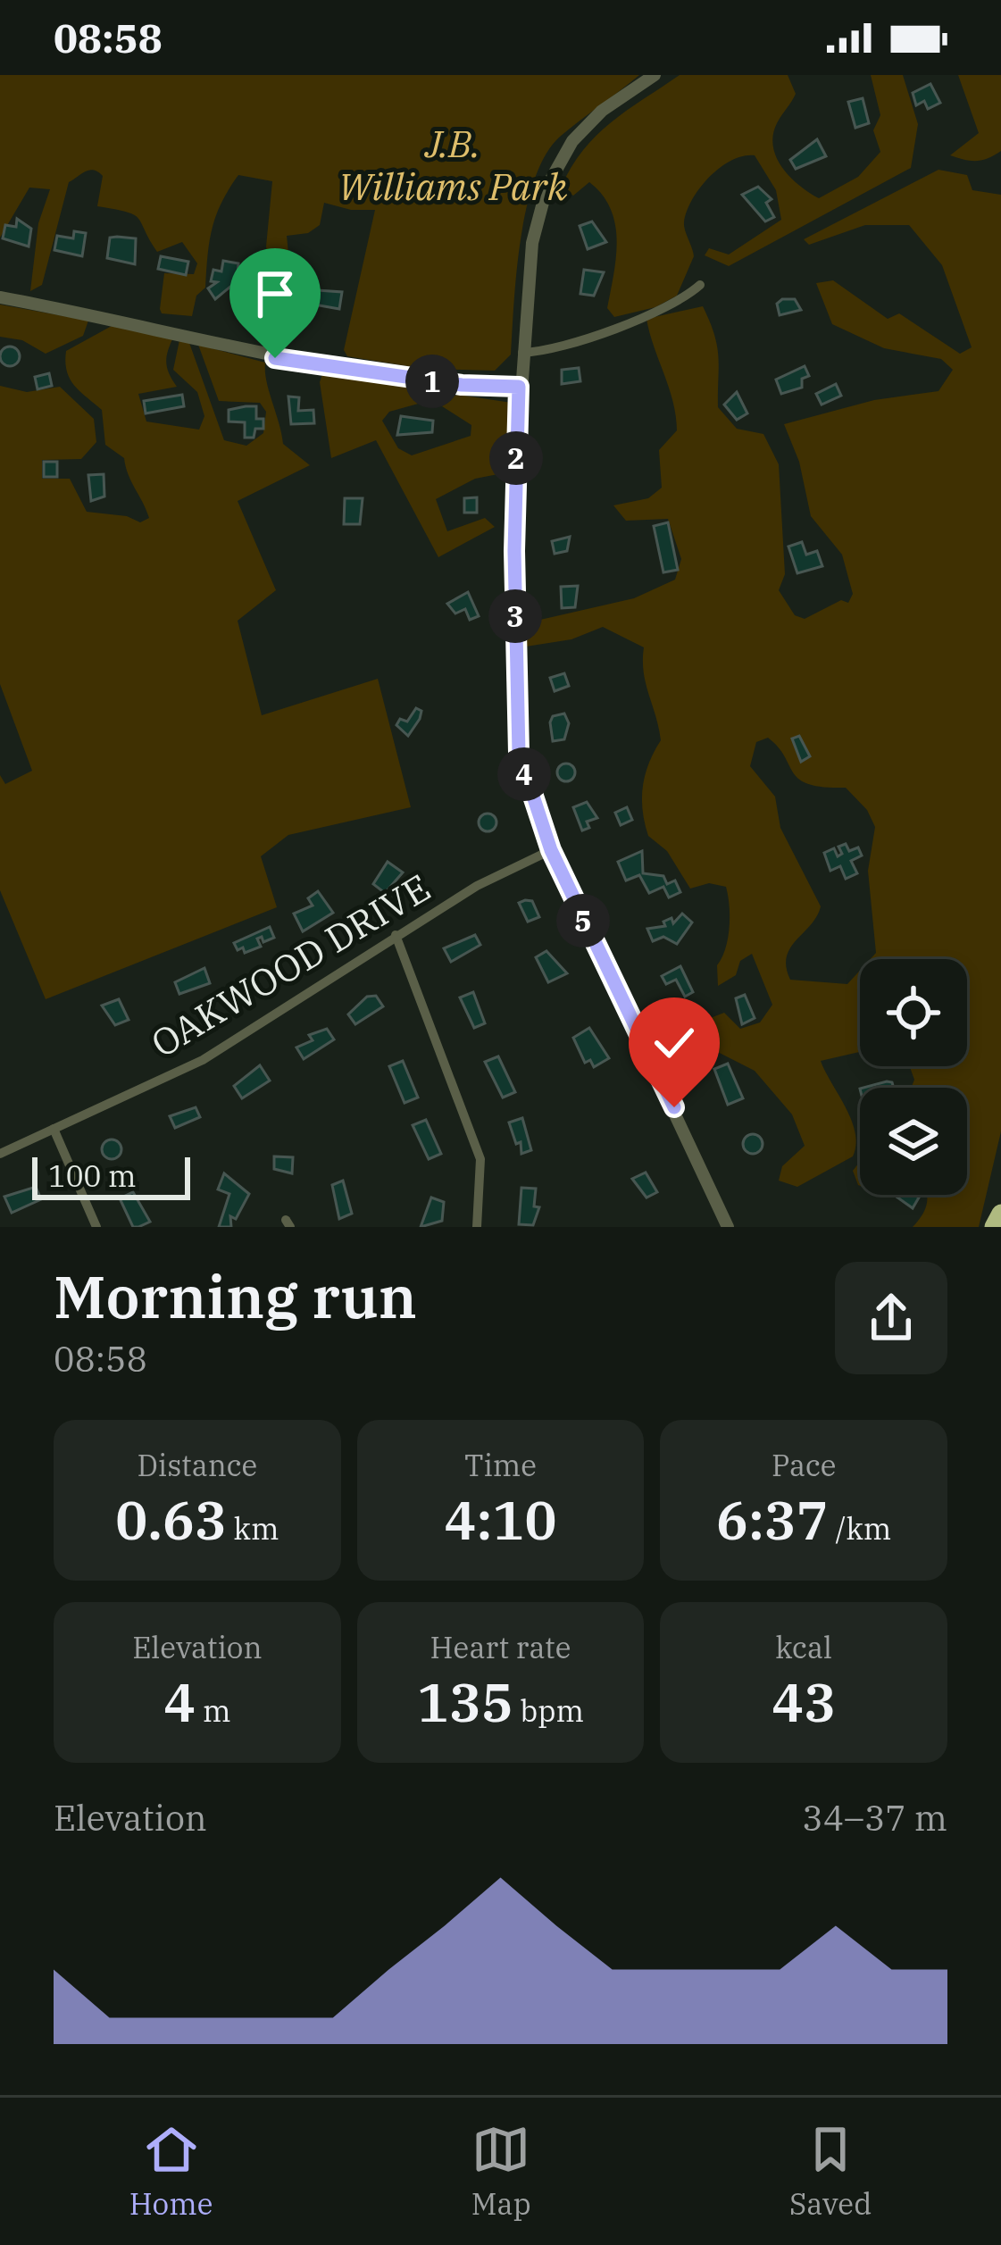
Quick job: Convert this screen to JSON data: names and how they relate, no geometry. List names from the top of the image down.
{
  "streets": {
    "street": ["OAKWOOD DRIVE"]
  },
  "parks": ["J.B. Williams Park"],
  "scale_bar": "100 m",
  "page": {
    "status": "08:58",
    "pins": [
      "1",
      "2",
      "3",
      "4",
      "5"
    ],
    "scale": "100 m",
    "heading": ["Morning run", "08:58"],
    "stats": [
      ["Distance", "0.63 km"],
      ["Time", "4:10"],
      ["Pace", "6:37 /km"],
      ["Elevation", "4 m"],
      ["Heart rate", "135 bpm"],
      ["kcal", "43"]
    ],
    "chart": ["Elevation", "34–37 m"],
    "tabs": ["Home", "Map", "Saved"]
  }
}
